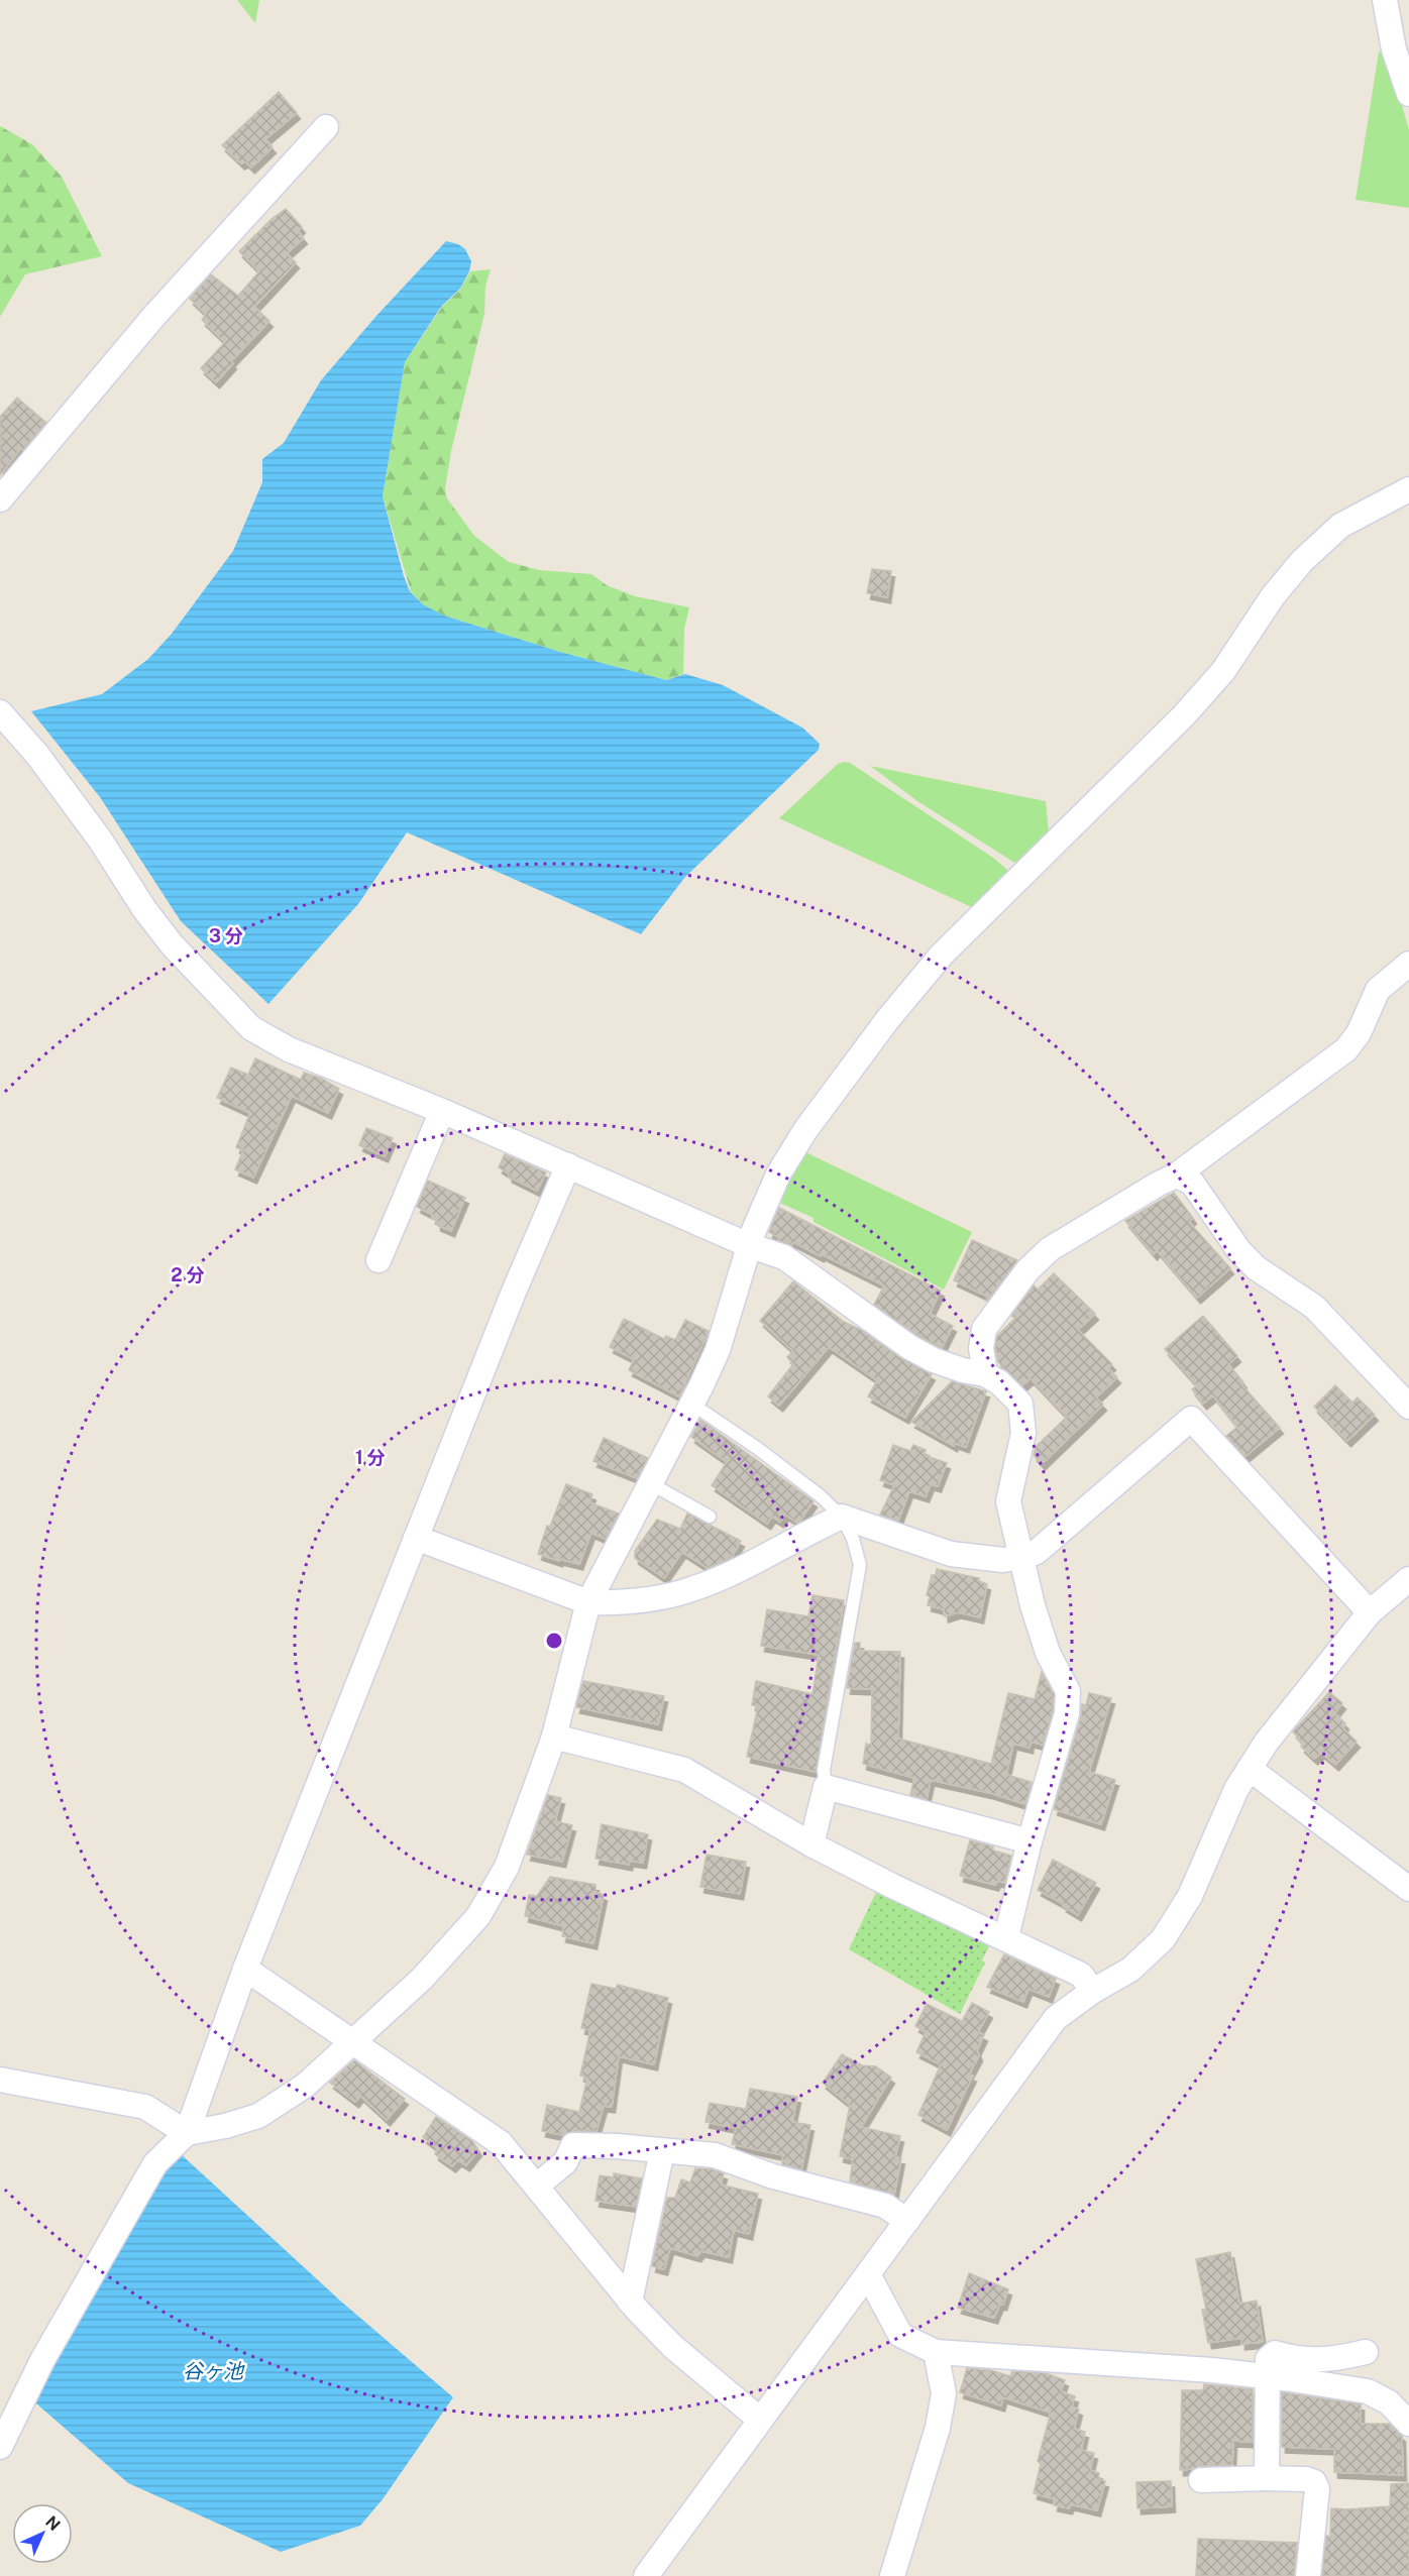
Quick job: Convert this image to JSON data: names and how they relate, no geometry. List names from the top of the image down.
{
  "water": ["谷ヶ池"],
  "north": "top right",
  "rings": ["3 分", "2 分", "1 分"]
}
